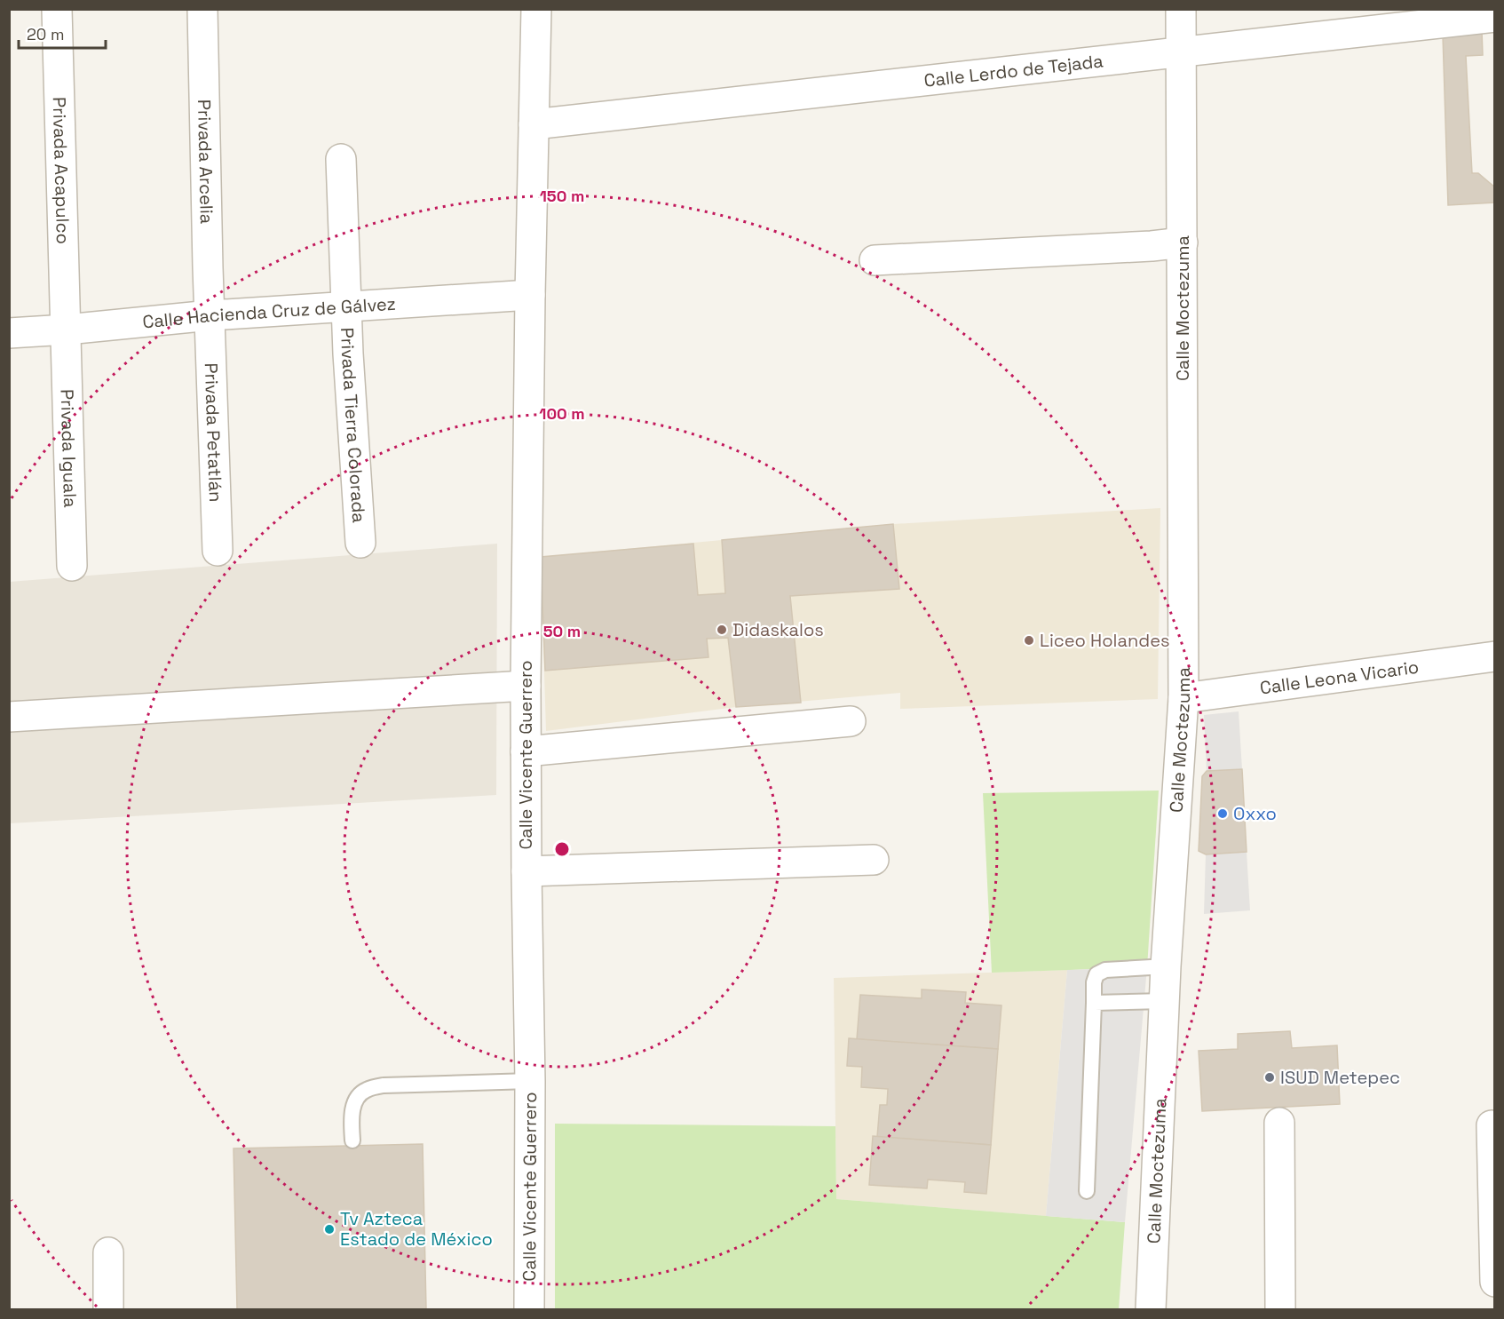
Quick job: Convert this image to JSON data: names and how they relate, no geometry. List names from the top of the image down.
{
  "streets": {
    "street": [
      "Calle Lerdo de Tejada",
      "Privada Arcelia",
      "Privada Acapulco",
      "Calle Moctezuma",
      "Calle Hacienda Cruz de Gálvez",
      "Privada Tierra Colorada",
      "Privada Petatlán",
      "Privada Iguala",
      "Calle Leona Vicario",
      "Calle Vicente Guerrero"
    ]
  },
  "crossings": [
    ["Calle Lerdo de Tejada", "Calle Moctezuma"],
    ["Calle Lerdo de Tejada", "Calle Vicente Guerrero"],
    ["Privada Arcelia", "Calle Hacienda Cruz de Gálvez"],
    ["Privada Arcelia", "Privada Petatlán"],
    ["Privada Acapulco", "Calle Hacienda Cruz de Gálvez"],
    ["Privada Acapulco", "Privada Iguala"],
    ["Calle Moctezuma", "Calle Leona Vicario"],
    ["Calle Hacienda Cruz de Gálvez", "Privada Tierra Colorada"],
    ["Calle Hacienda Cruz de Gálvez", "Privada Petatlán"],
    ["Calle Hacienda Cruz de Gálvez", "Privada Iguala"],
    ["Calle Hacienda Cruz de Gálvez", "Calle Vicente Guerrero"]
  ],
  "places": [
    "Didaskalos",
    "Liceo Holandes",
    "Oxxo",
    "ISUD Metepec",
    "Tv Azteca Estado de México"
  ],
  "scale_bar": "20 m",
  "rings": ["150 m", "100 m", "50 m"]
}
